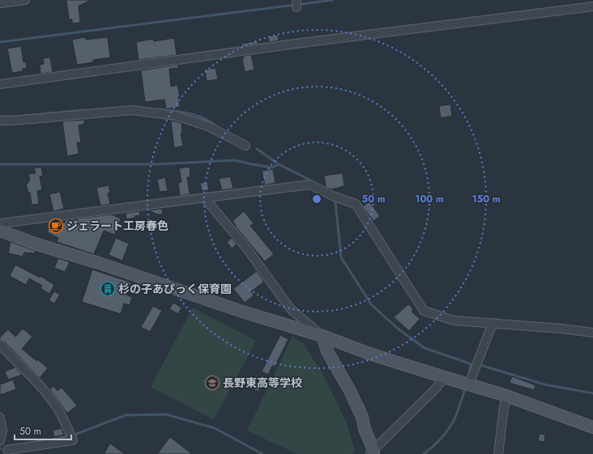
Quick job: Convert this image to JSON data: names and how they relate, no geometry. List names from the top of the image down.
{
  "places": {
    "cafe": ["ジェラート工房春色"],
    "building": ["杉の子あぴっく保育園"],
    "school or university": ["長野東高等学校"]
  },
  "scale_bar": "50 m",
  "rings": ["50 m", "100 m", "150 m"]
}
